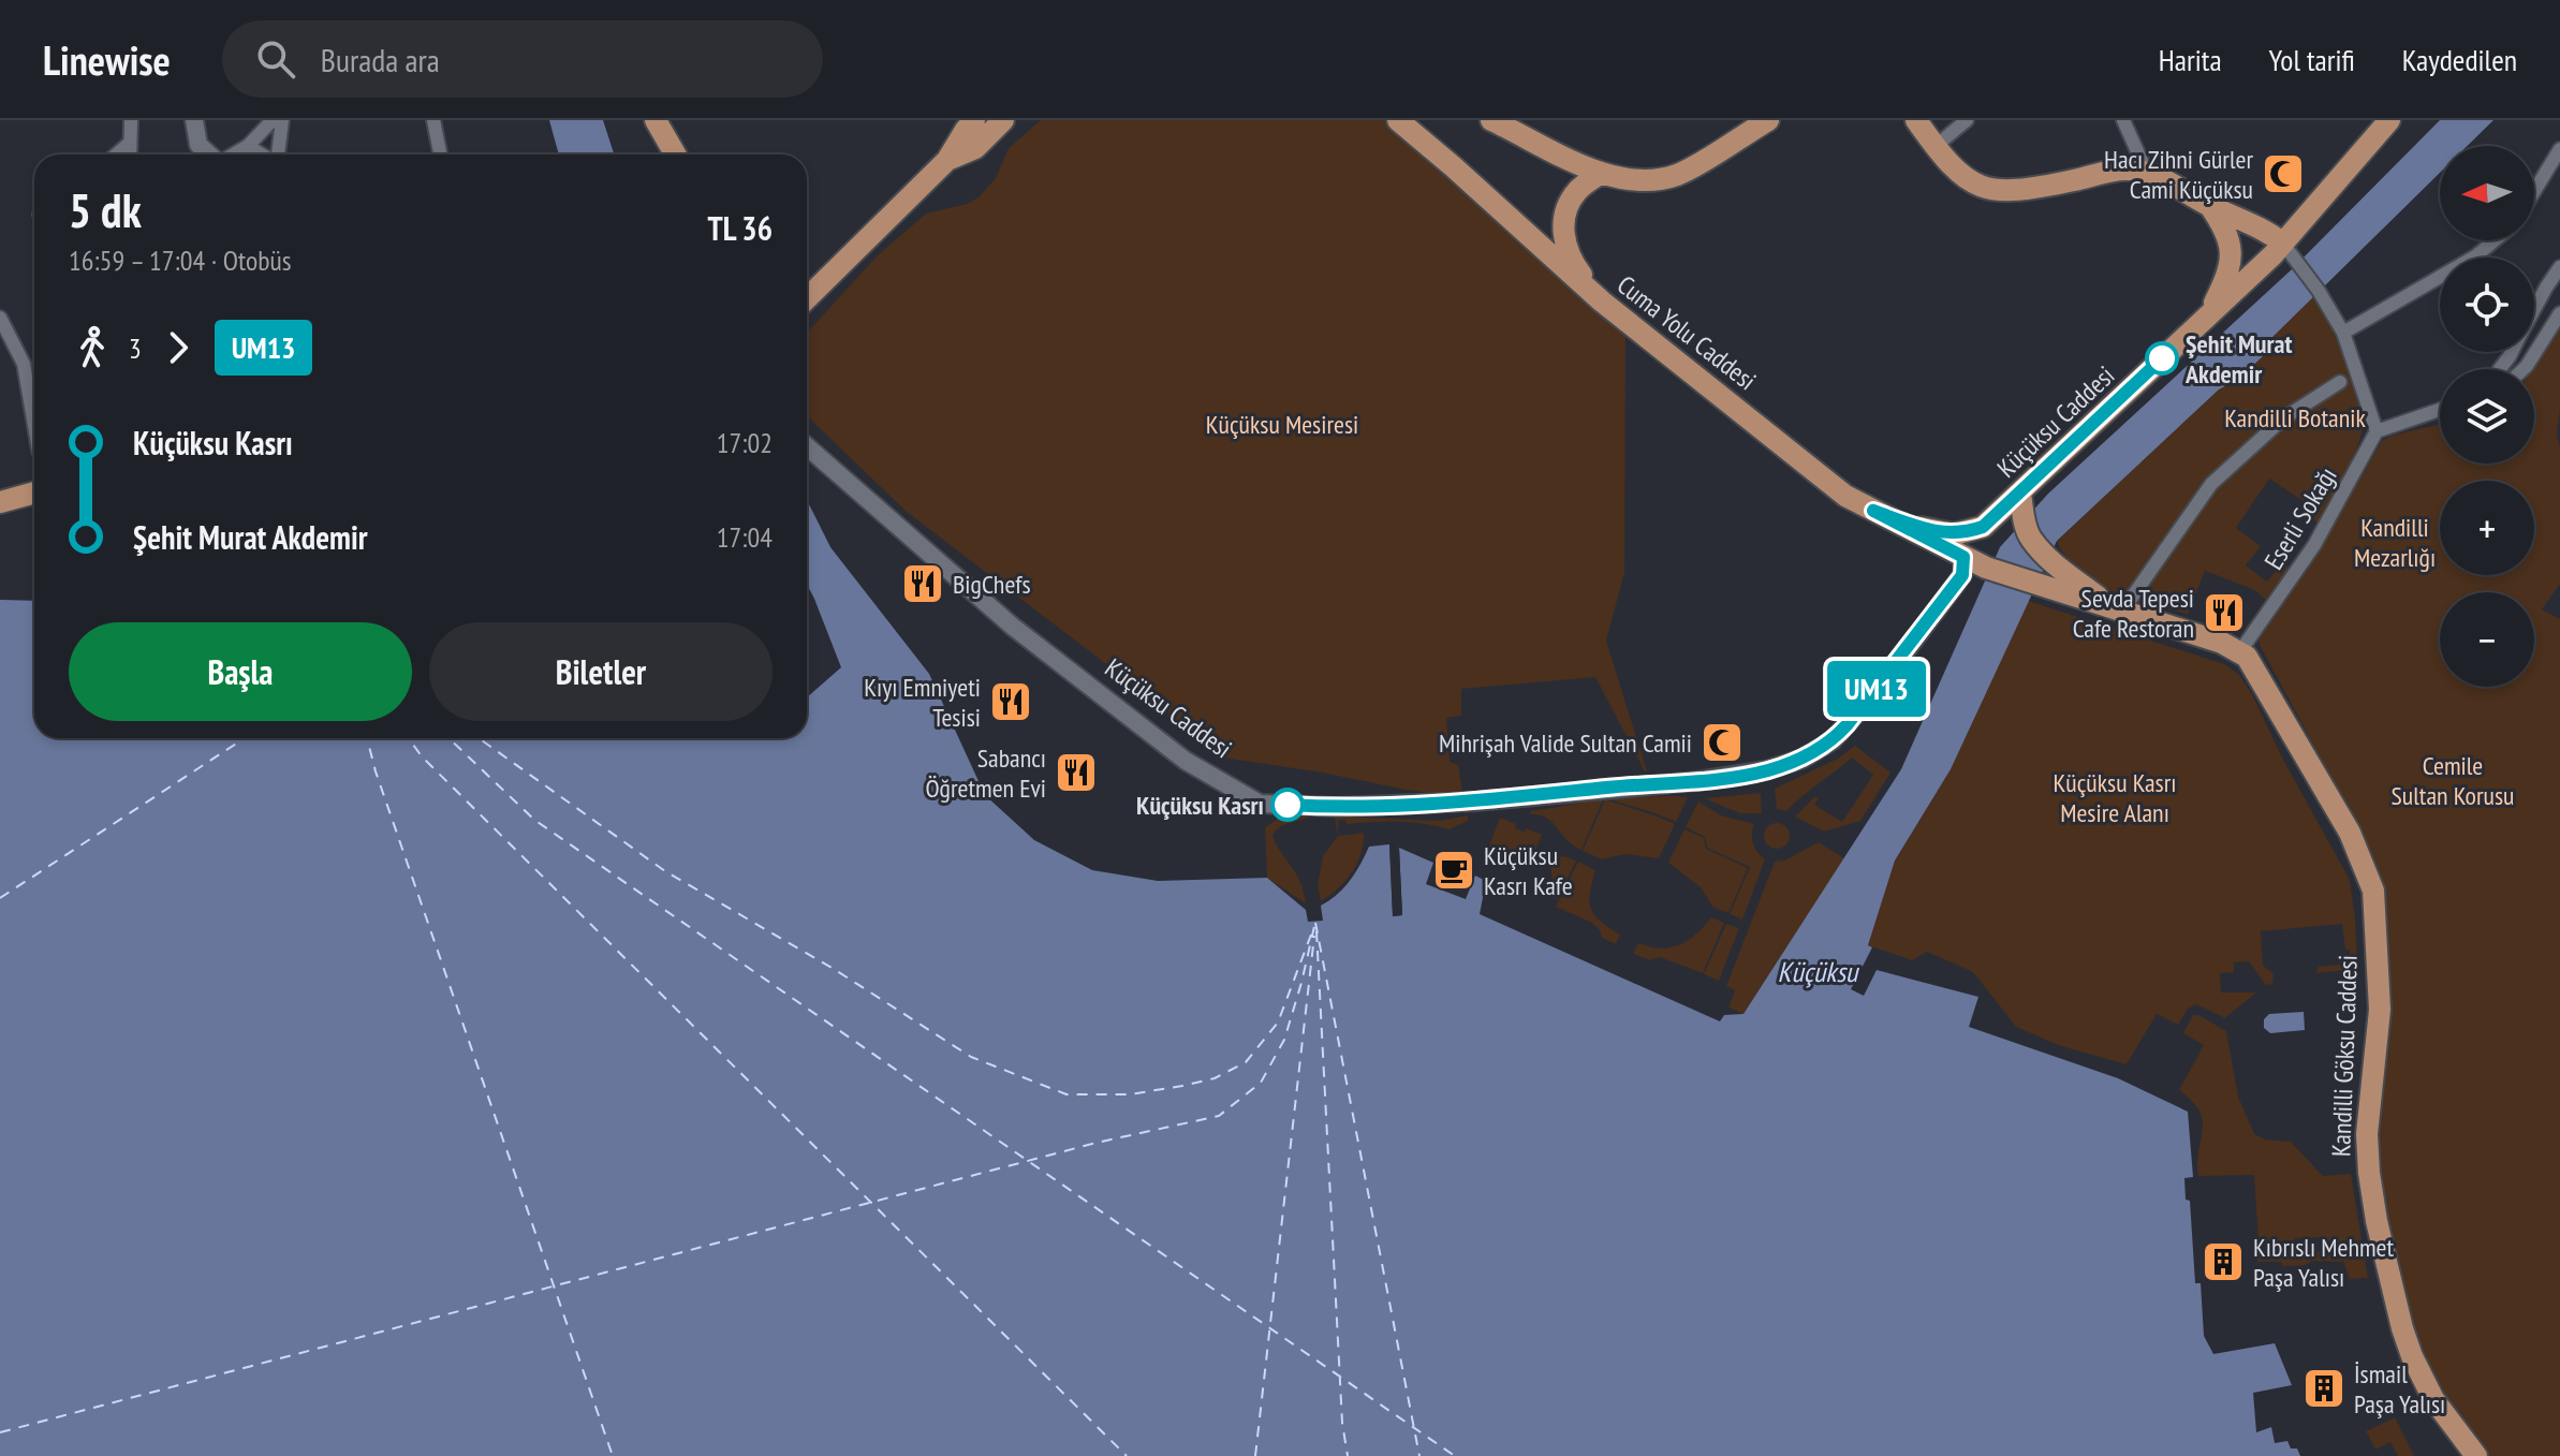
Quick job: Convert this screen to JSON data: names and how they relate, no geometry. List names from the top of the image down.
{
  "streets": {
    "main road": ["Cuma Yolu Caddesi", "Küçüksu Caddesi", "Kandilli Göksu Caddesi"],
    "street": ["Eserli Sokağı"]
  },
  "crossings": [
    ["Cuma Yolu Caddesi", "Küçüksu Caddesi"],
    ["Eserli Sokağı", "Kandilli Göksu Caddesi"]
  ],
  "water": ["Küçüksu"],
  "parks": [
    "Kandilli Botanik",
    "Küçüksu Mesiresi",
    "Kandilli Mezarlığı",
    "Cemile Sultan Korusu",
    "Küçüksu Kasrı Mesire Alanı"
  ],
  "places": {
    "mosque": ["Hacı Zihni Gürler Cami Küçüksu", "Mihrişah Valide Sultan Camii"],
    "other": ["Şehit Murat Akdemir", "Küçüksu Kasrı"],
    "restaurant": [
      "BigChefs",
      "Sevda Tepesi Cafe Restoran",
      "Kıyı Emniyeti Tesisi",
      "Sabancı Öğretmen Evi"
    ],
    "cafe": ["Küçüksu Kasrı Kafe"],
    "building": ["Kıbrıslı Mehmet Paşa Yalısı", "İsmail Paşa Yalısı"]
  },
  "lines": ["bus line UM13"],
  "north": "left",
  "page": {
    "header": "Linewise",
    "search": "Burada ara",
    "nav": ["Harita", "Yol tarifi", "Kaydedilen"],
    "on_map": "UM13",
    "map_buttons": ["+", "−"],
    "heading": ["5 dk", "16:59 – 17:04 · Otobüs", "TL 36"],
    "legs": ["3", "UM13"],
    "list": [
      {
        "name": "Küçüksu Kasrı",
        "value": "17:02"
      },
      {
        "name": "Şehit Murat Akdemir",
        "value": "17:04"
      }
    ],
    "buttons": ["Başla", "Biletler"]
  }
}
